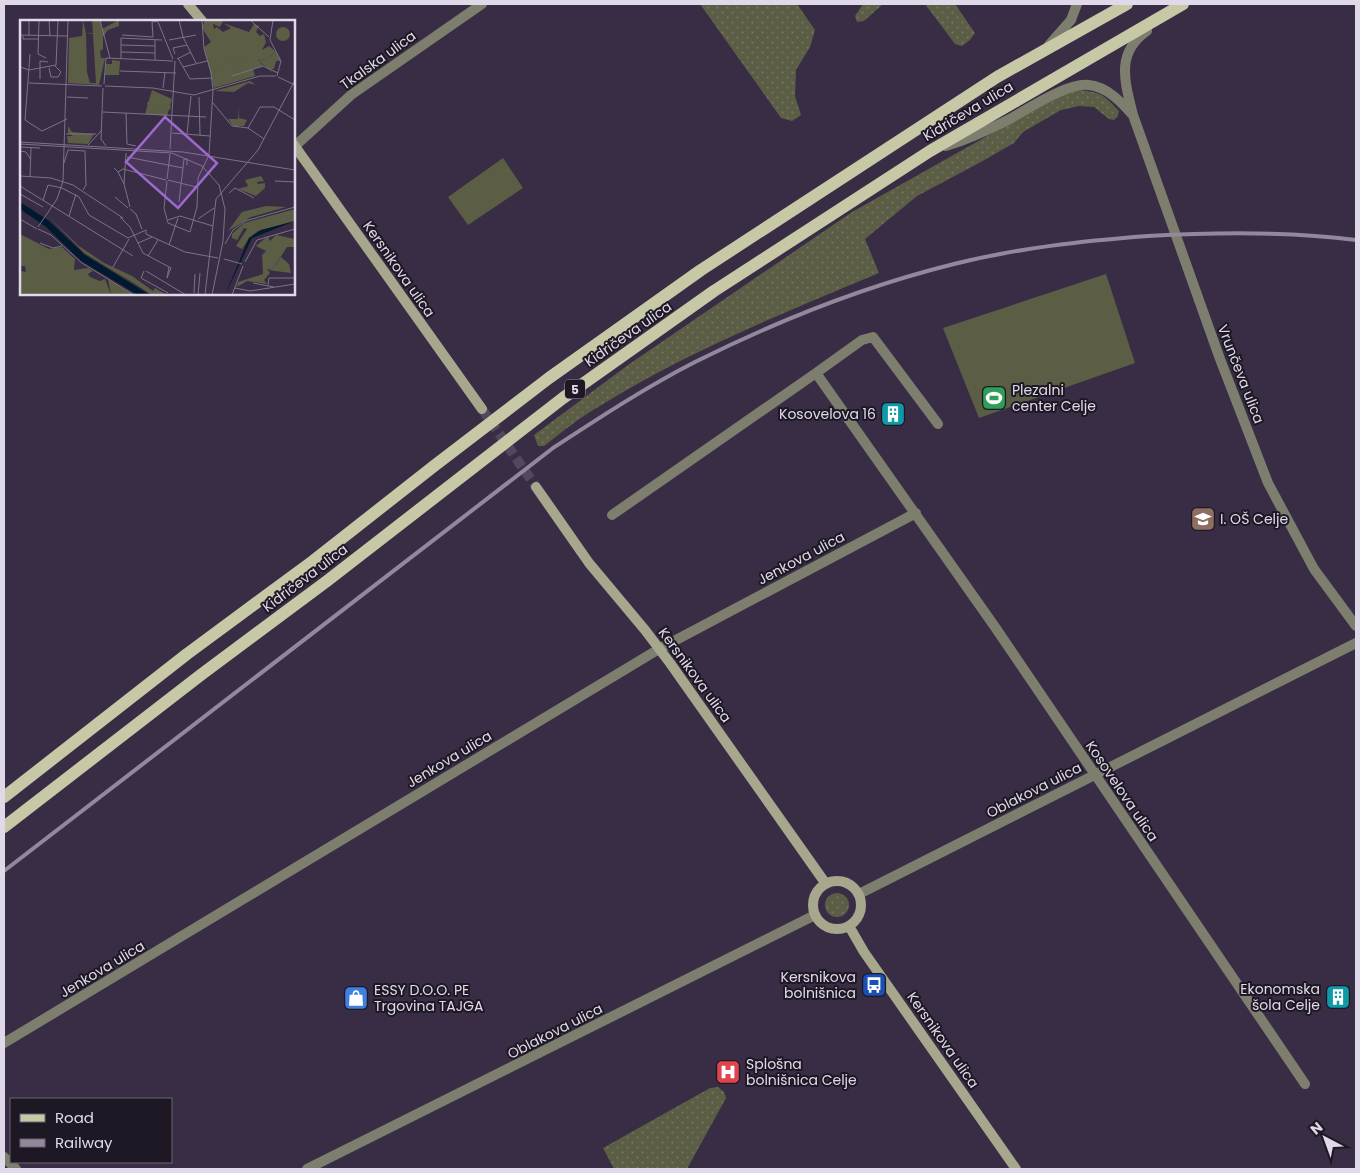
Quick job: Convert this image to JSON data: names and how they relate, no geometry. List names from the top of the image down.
{
  "streets": {
    "main road": ["Kidričeva ulica", "5"],
    "street": [
      "Tkalska ulica",
      "Kersnikova ulica",
      "Vrunčeva ulica",
      "Jenkova ulica",
      "Oblakova ulica",
      "Kosovelova ulica"
    ]
  },
  "crossings": [
    ["Kidričeva ulica", "Vrunčeva ulica"],
    ["Kersnikova ulica", "Jenkova ulica"],
    ["Kersnikova ulica", "Oblakova ulica"],
    ["Jenkova ulica", "Kosovelova ulica"],
    ["Oblakova ulica", "Kosovelova ulica"]
  ],
  "places": {
    "sports": ["Plezalni center Celje"],
    "building": ["Kosovelova 16", "Ekonomska šola Celje"],
    "school or university": ["I. OŠ Celje"],
    "bus stop": ["Kersnikova bolnišnica"],
    "shop": ["ESSY D.O.O. PE Trgovina TAJGA"],
    "hospital": ["Splošna bolnišnica Celje"]
  },
  "legend": ["Road", "Railway"],
  "north": "top left"
}
